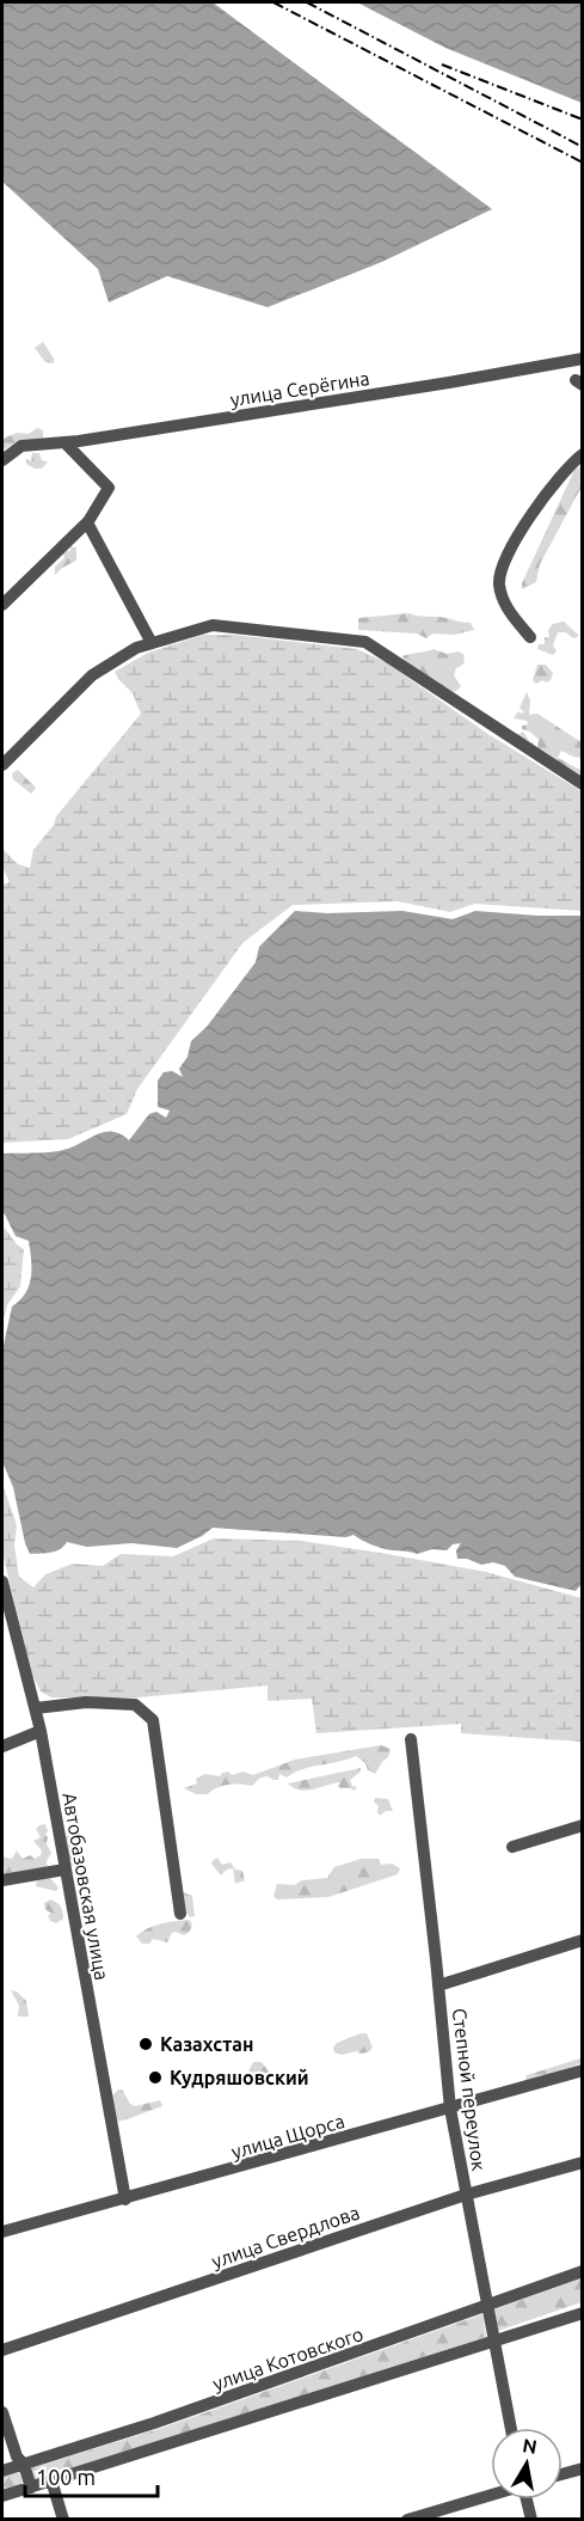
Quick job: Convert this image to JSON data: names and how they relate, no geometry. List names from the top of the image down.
{
  "streets": {
    "street": [
      "улица Серёгина",
      "Автобазовская улица",
      "Степной переулок",
      "улица Щорса",
      "улица Свердлова",
      "улица Котовского"
    ]
  },
  "crossings": [
    ["Автобазовская улица", "улица Щорса"],
    ["Степной переулок", "улица Щорса"],
    ["Степной переулок", "улица Свердлова"],
    ["Степной переулок", "улица Котовского"]
  ],
  "places": ["Казахстан", "Кудряшовский"],
  "scale_bar": "100 m",
  "north": "top"
}
